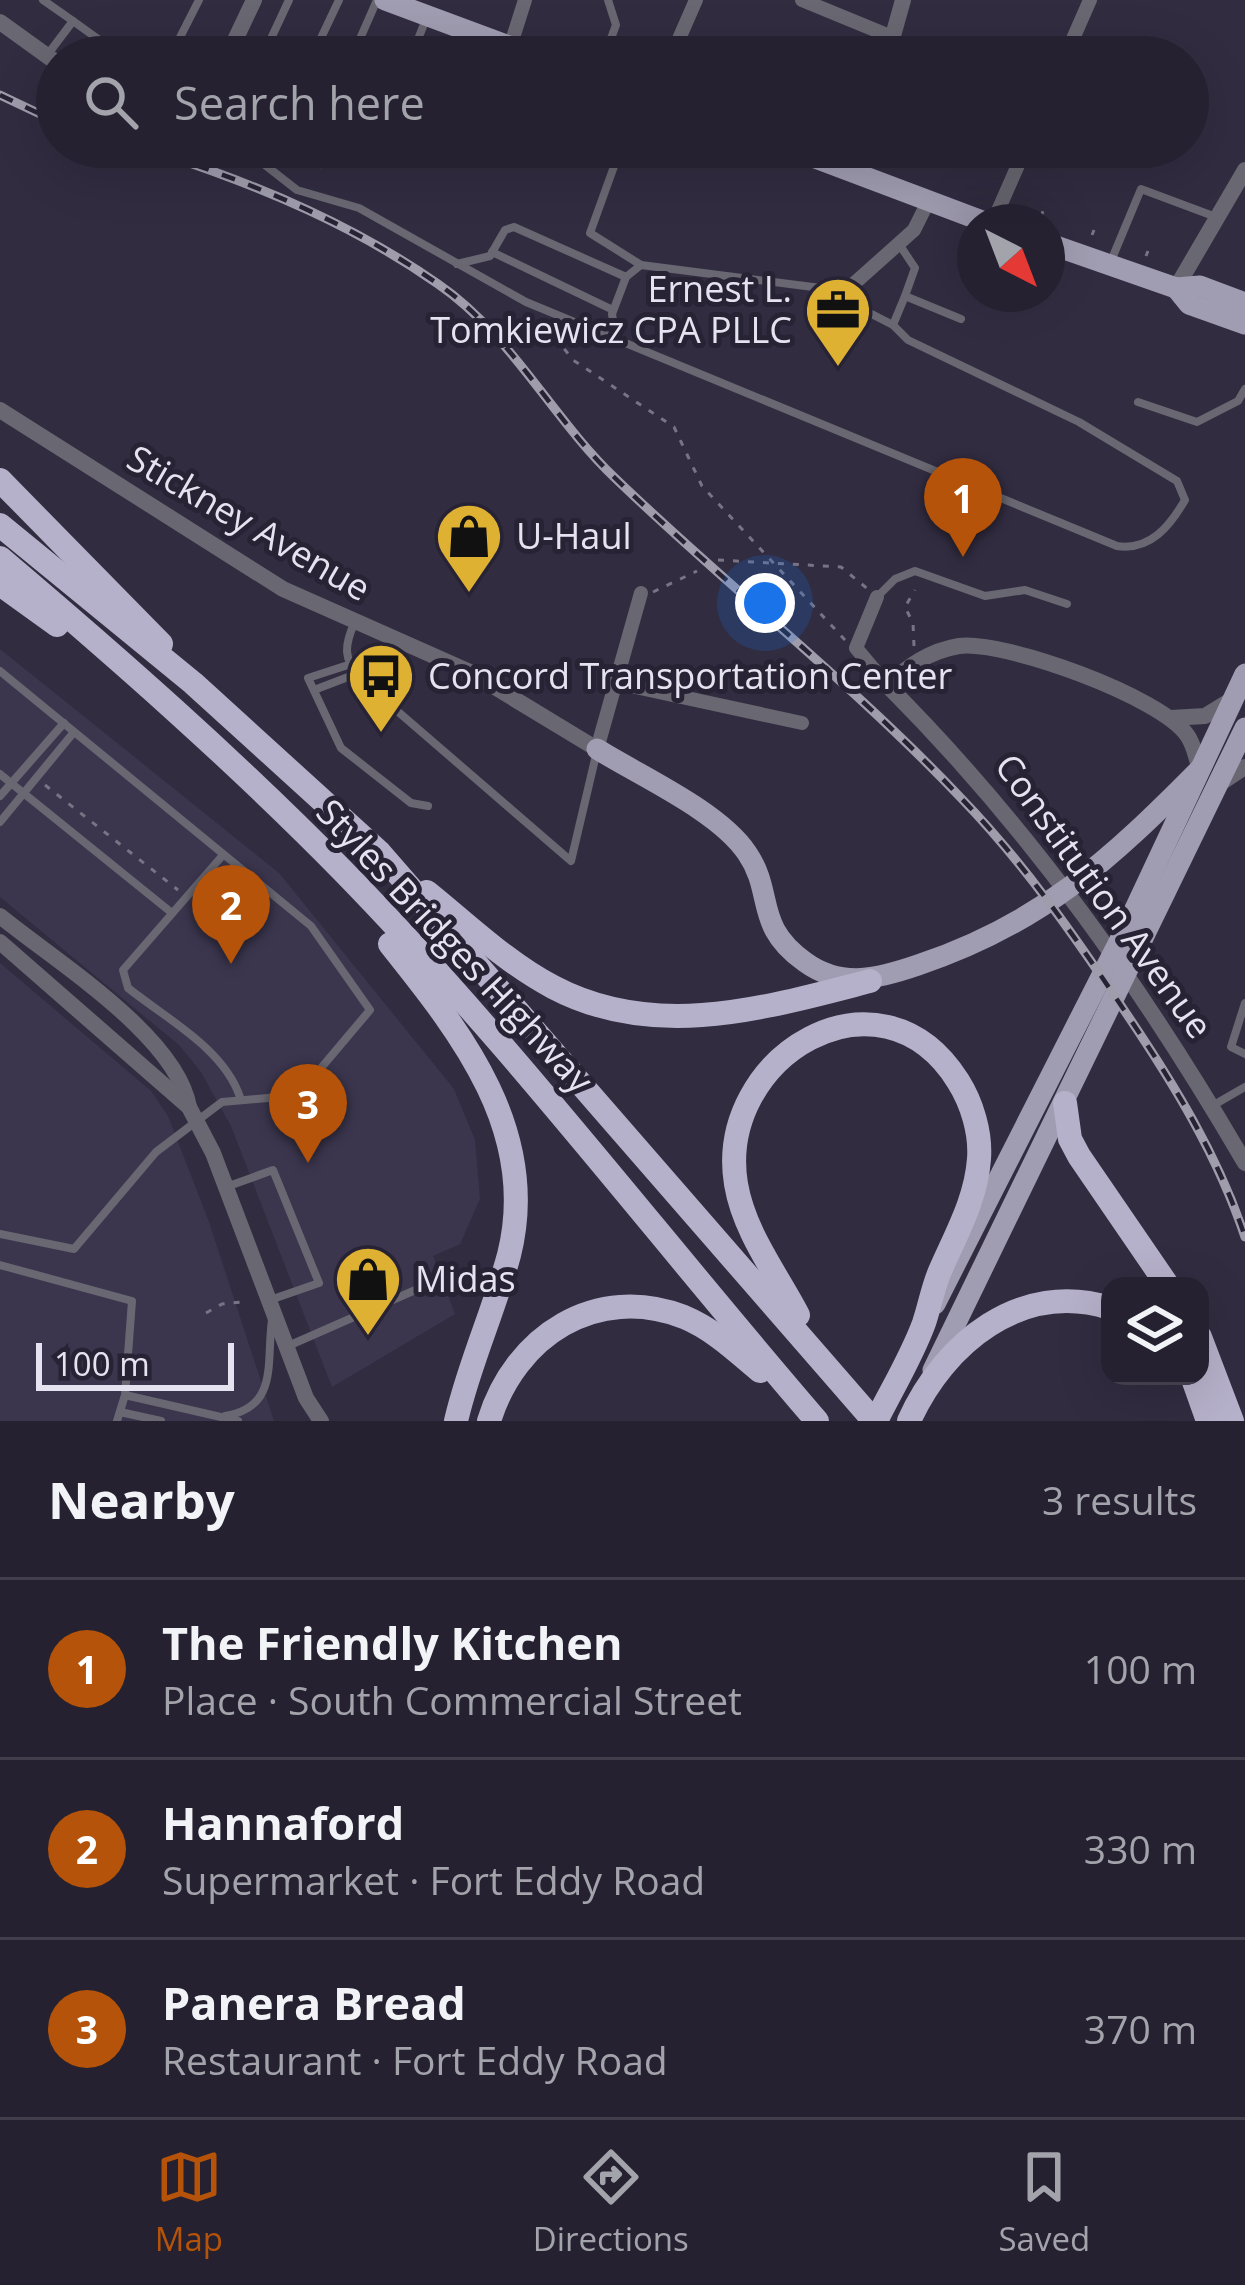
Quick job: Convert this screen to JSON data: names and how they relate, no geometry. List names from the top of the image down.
{
  "streets": {
    "highway": ["Styles Bridges Highway"],
    "street": ["Stickney Avenue", "Constitution Avenue"]
  },
  "places": {
    "office": ["Ernest L. Tomkiewicz CPA PLLC"],
    "shop": ["U-Haul", "Midas"],
    "bus stop": ["Concord Transportation Center"]
  },
  "scale_bar": "100 m",
  "north": "bottom right",
  "page": {
    "search": "Search here",
    "pins": ["1", "2", "3"],
    "scale": "100 m",
    "heading": ["Nearby", "3 results"],
    "list": [
      {
        "mark": "1",
        "name": "The Friendly Kitchen",
        "note": "Place · South Commercial Street",
        "value": "100 m"
      },
      {
        "mark": "2",
        "name": "Hannaford",
        "note": "Supermarket · Fort Eddy Road",
        "value": "330 m"
      },
      {
        "mark": "3",
        "name": "Panera Bread",
        "note": "Restaurant · Fort Eddy Road",
        "value": "370 m"
      }
    ],
    "nav": ["Map", "Directions", "Saved"]
  }
}
